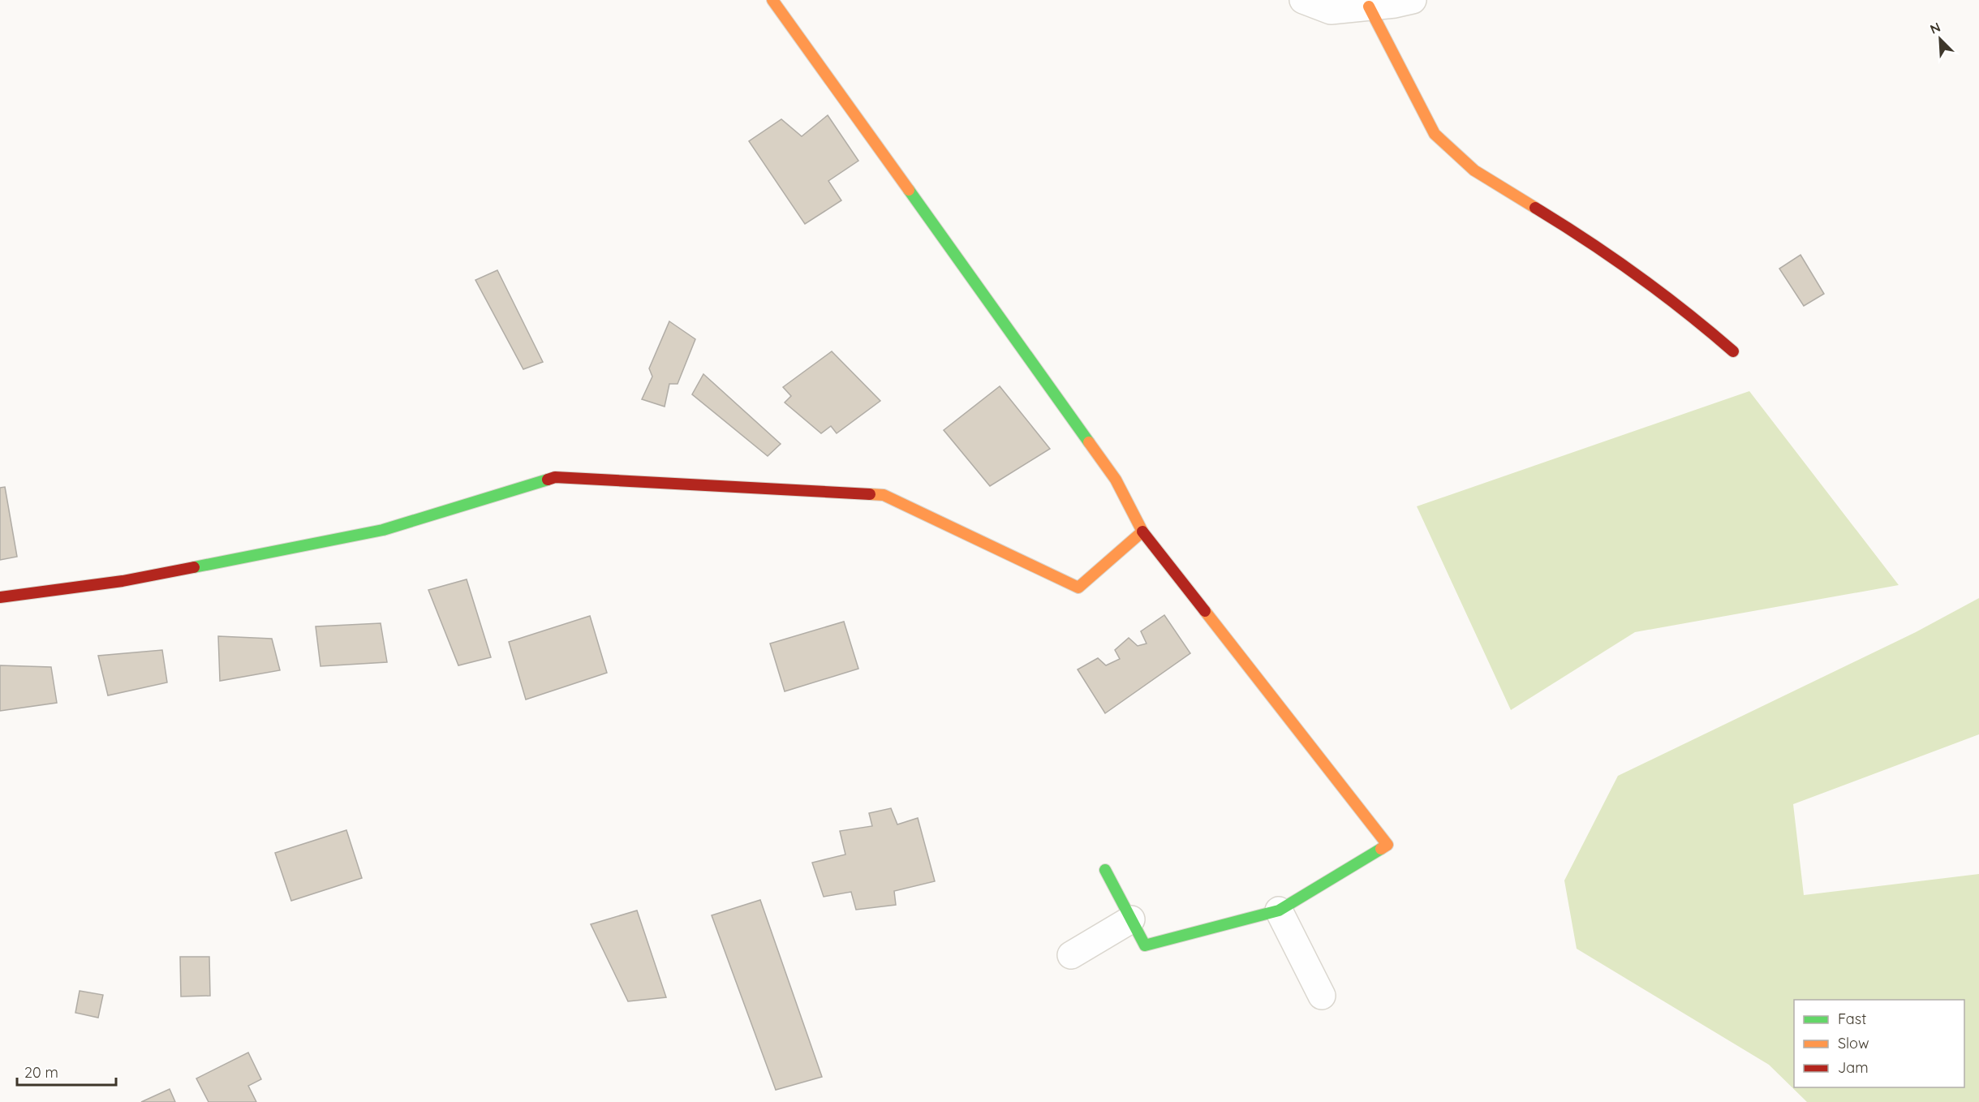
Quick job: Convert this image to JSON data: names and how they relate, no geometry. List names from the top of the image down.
{
  "legend": ["Fast", "Slow", "Jam"],
  "scale_bar": "20 m",
  "north": "top left"
}
